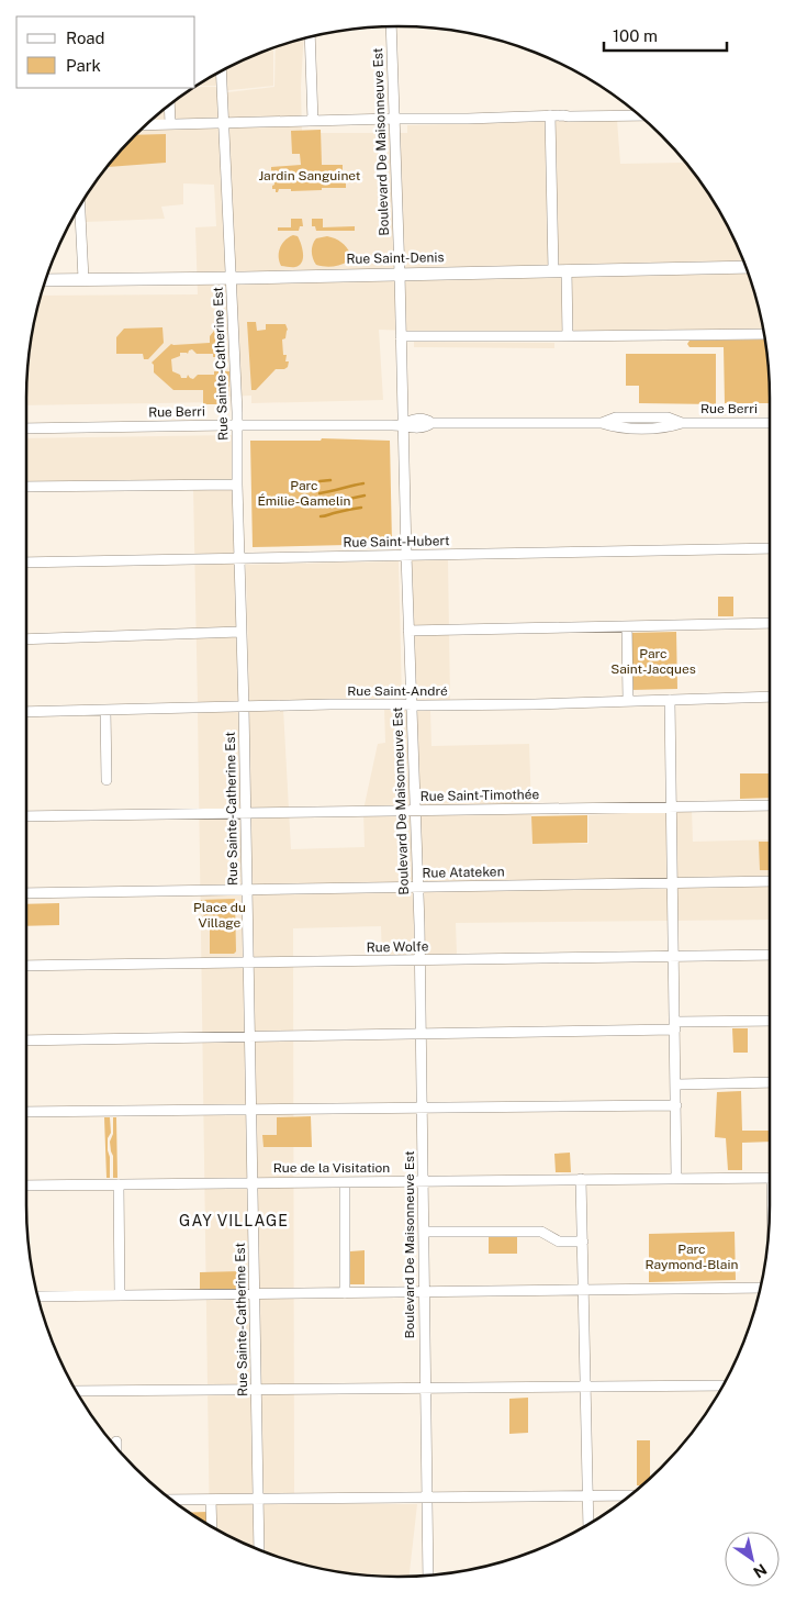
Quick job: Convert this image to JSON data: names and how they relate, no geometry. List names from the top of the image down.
{
  "streets": {
    "main road": ["Rue Saint-Denis"],
    "street": [
      "Boulevard De Maisonneuve Est",
      "Rue Sainte-Catherine Est",
      "Rue Berri",
      "Rue Saint-Hubert",
      "Rue Saint-André",
      "Rue Saint-Timothée",
      "Rue Atateken",
      "Rue Wolfe",
      "Rue de la Visitation"
    ]
  },
  "crossings": [
    ["Boulevard De Maisonneuve Est", "Rue Saint-Denis"],
    ["Boulevard De Maisonneuve Est", "Rue Berri"],
    ["Boulevard De Maisonneuve Est", "Rue Saint-Hubert"],
    ["Boulevard De Maisonneuve Est", "Rue Saint-André"],
    ["Boulevard De Maisonneuve Est", "Rue Saint-Timothée"],
    ["Boulevard De Maisonneuve Est", "Rue Atateken"],
    ["Boulevard De Maisonneuve Est", "Rue Wolfe"],
    ["Boulevard De Maisonneuve Est", "Rue de la Visitation"],
    ["Rue Saint-Denis", "Rue Sainte-Catherine Est"],
    ["Rue Sainte-Catherine Est", "Rue Berri"],
    ["Rue Sainte-Catherine Est", "Rue Saint-Hubert"],
    ["Rue Sainte-Catherine Est", "Rue Saint-André"],
    ["Rue Sainte-Catherine Est", "Rue Saint-Timothée"],
    ["Rue Sainte-Catherine Est", "Rue Atateken"],
    ["Rue Sainte-Catherine Est", "Rue Wolfe"],
    ["Rue Sainte-Catherine Est", "Rue de la Visitation"]
  ],
  "districts": ["GAY VILLAGE"],
  "parks": [
    "Jardin Sanguinet",
    "Parc Émilie-Gamelin",
    "Parc Saint-Jacques",
    "Place du Village",
    "Parc Raymond-Blain"
  ],
  "legend": ["Road", "Park"],
  "scale_bar": "100 m",
  "north": "bottom right"
}
